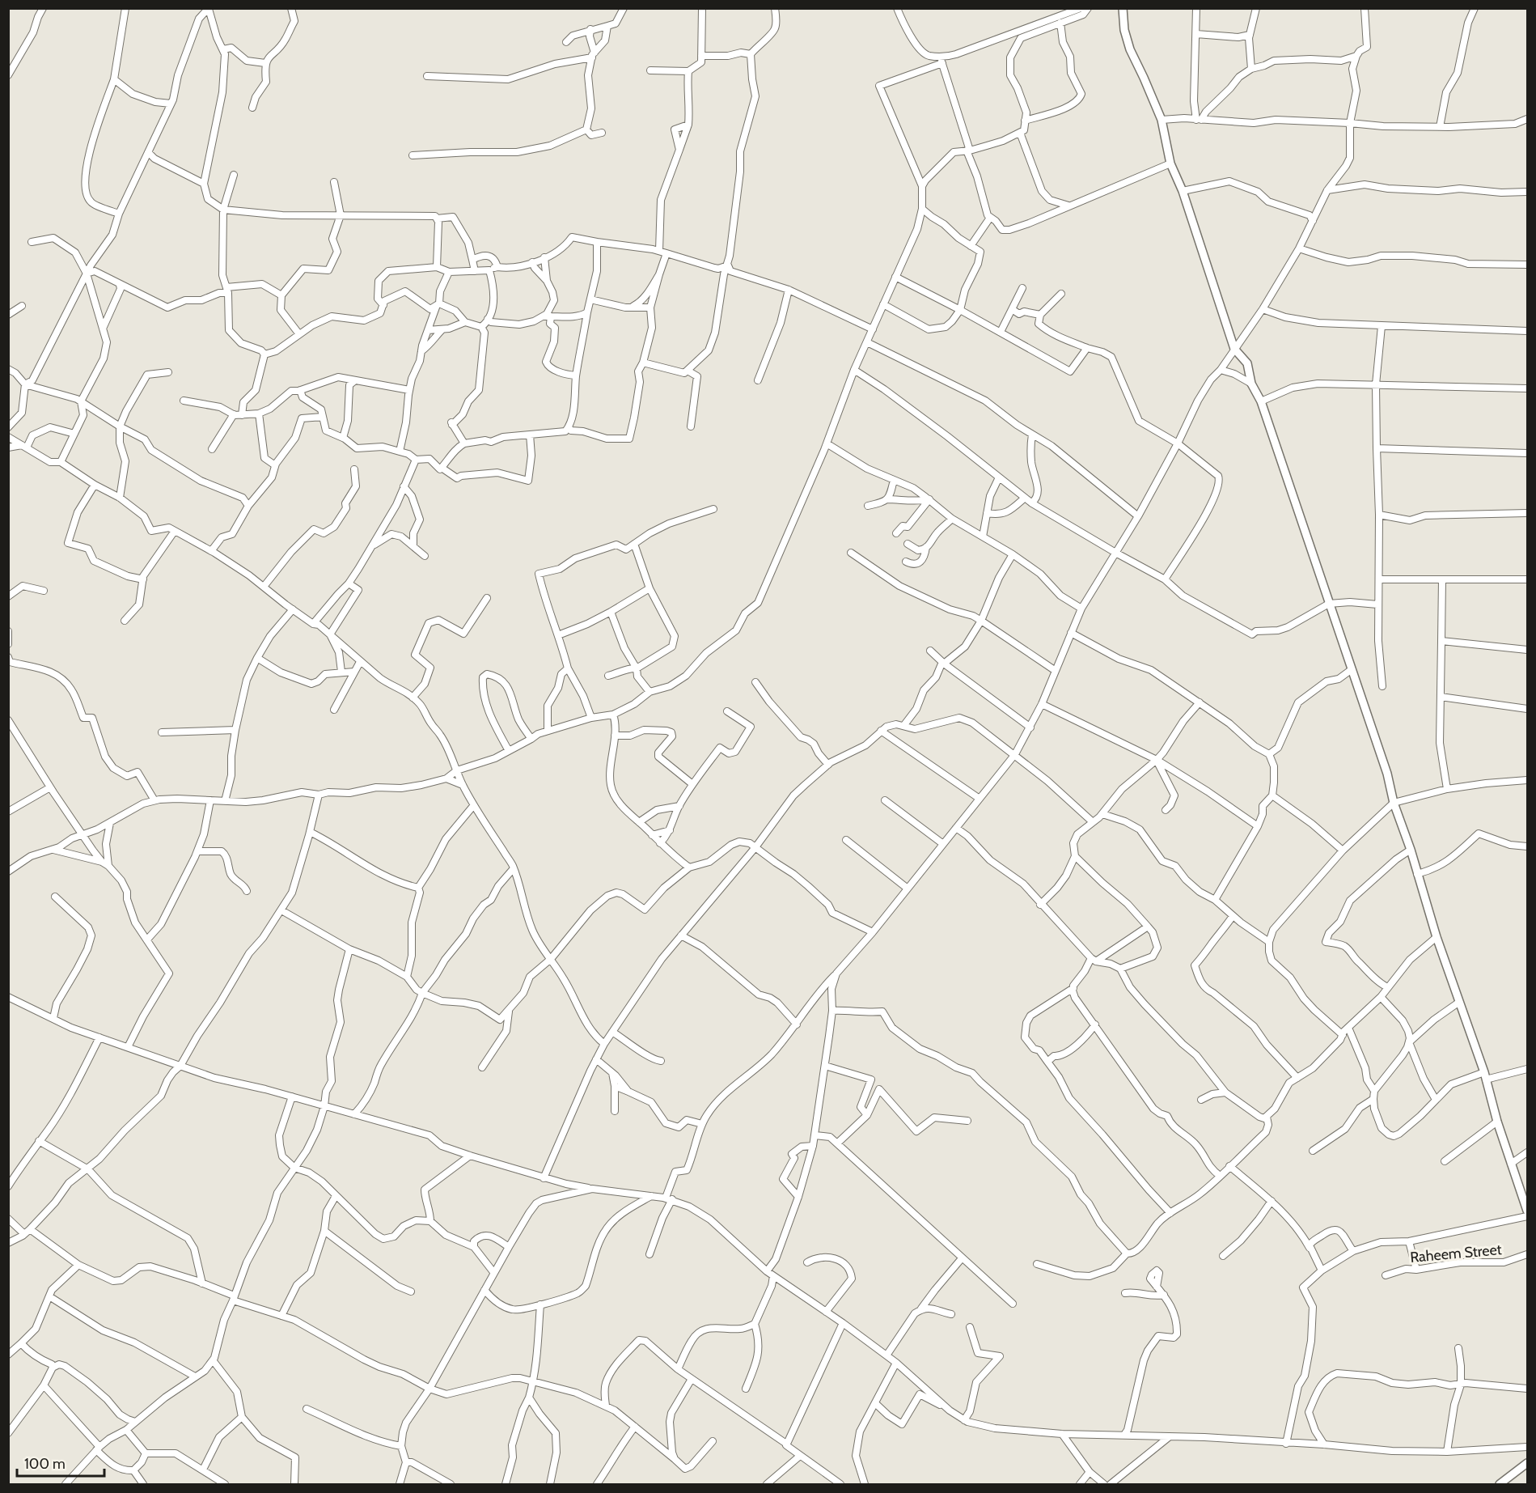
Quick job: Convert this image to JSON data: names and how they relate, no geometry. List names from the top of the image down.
{
  "streets": {
    "street": ["Raheem Street"]
  },
  "scale_bar": "100 m"
}
